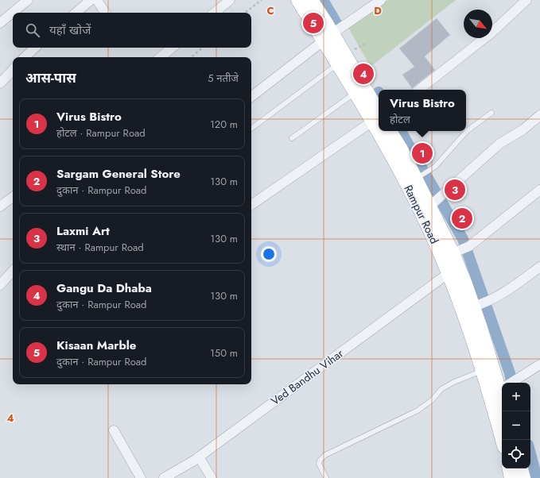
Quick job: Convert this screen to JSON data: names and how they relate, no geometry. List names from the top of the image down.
{
  "streets": {
    "main road": ["Rampur Road"],
    "street": ["Ved Bandhu Vihar"]
  },
  "crossings": [
    ["Rampur Road", "Ved Bandhu Vihar"]
  ],
  "north": "bottom right",
  "page": {
    "pins": [
      "5",
      "4",
      "1",
      "3",
      "2"
    ],
    "search": "यहाँ खोजें",
    "heading": ["आस-पास", "5 नतीजे"],
    "popup": ["Virus Bistro", "होटल"],
    "list": [
      {
        "mark": "1",
        "name": "Virus Bistro",
        "note": "होटल · Rampur Road",
        "value": "120 m"
      },
      {
        "mark": "2",
        "name": "Sargam General Store",
        "note": "दुकान · Rampur Road",
        "value": "130 m"
      },
      {
        "mark": "3",
        "name": "Laxmi Art",
        "note": "स्थान · Rampur Road",
        "value": "130 m"
      },
      {
        "mark": "4",
        "name": "Gangu Da Dhaba",
        "note": "दुकान · Rampur Road",
        "value": "130 m"
      },
      {
        "mark": "5",
        "name": "Kisaan Marble",
        "note": "दुकान · Rampur Road",
        "value": "150 m"
      }
    ],
    "map_buttons": ["+", "−"]
  },
  "grid": {
    "columns": ["C", "D"],
    "rows": ["4"]
  }
}
